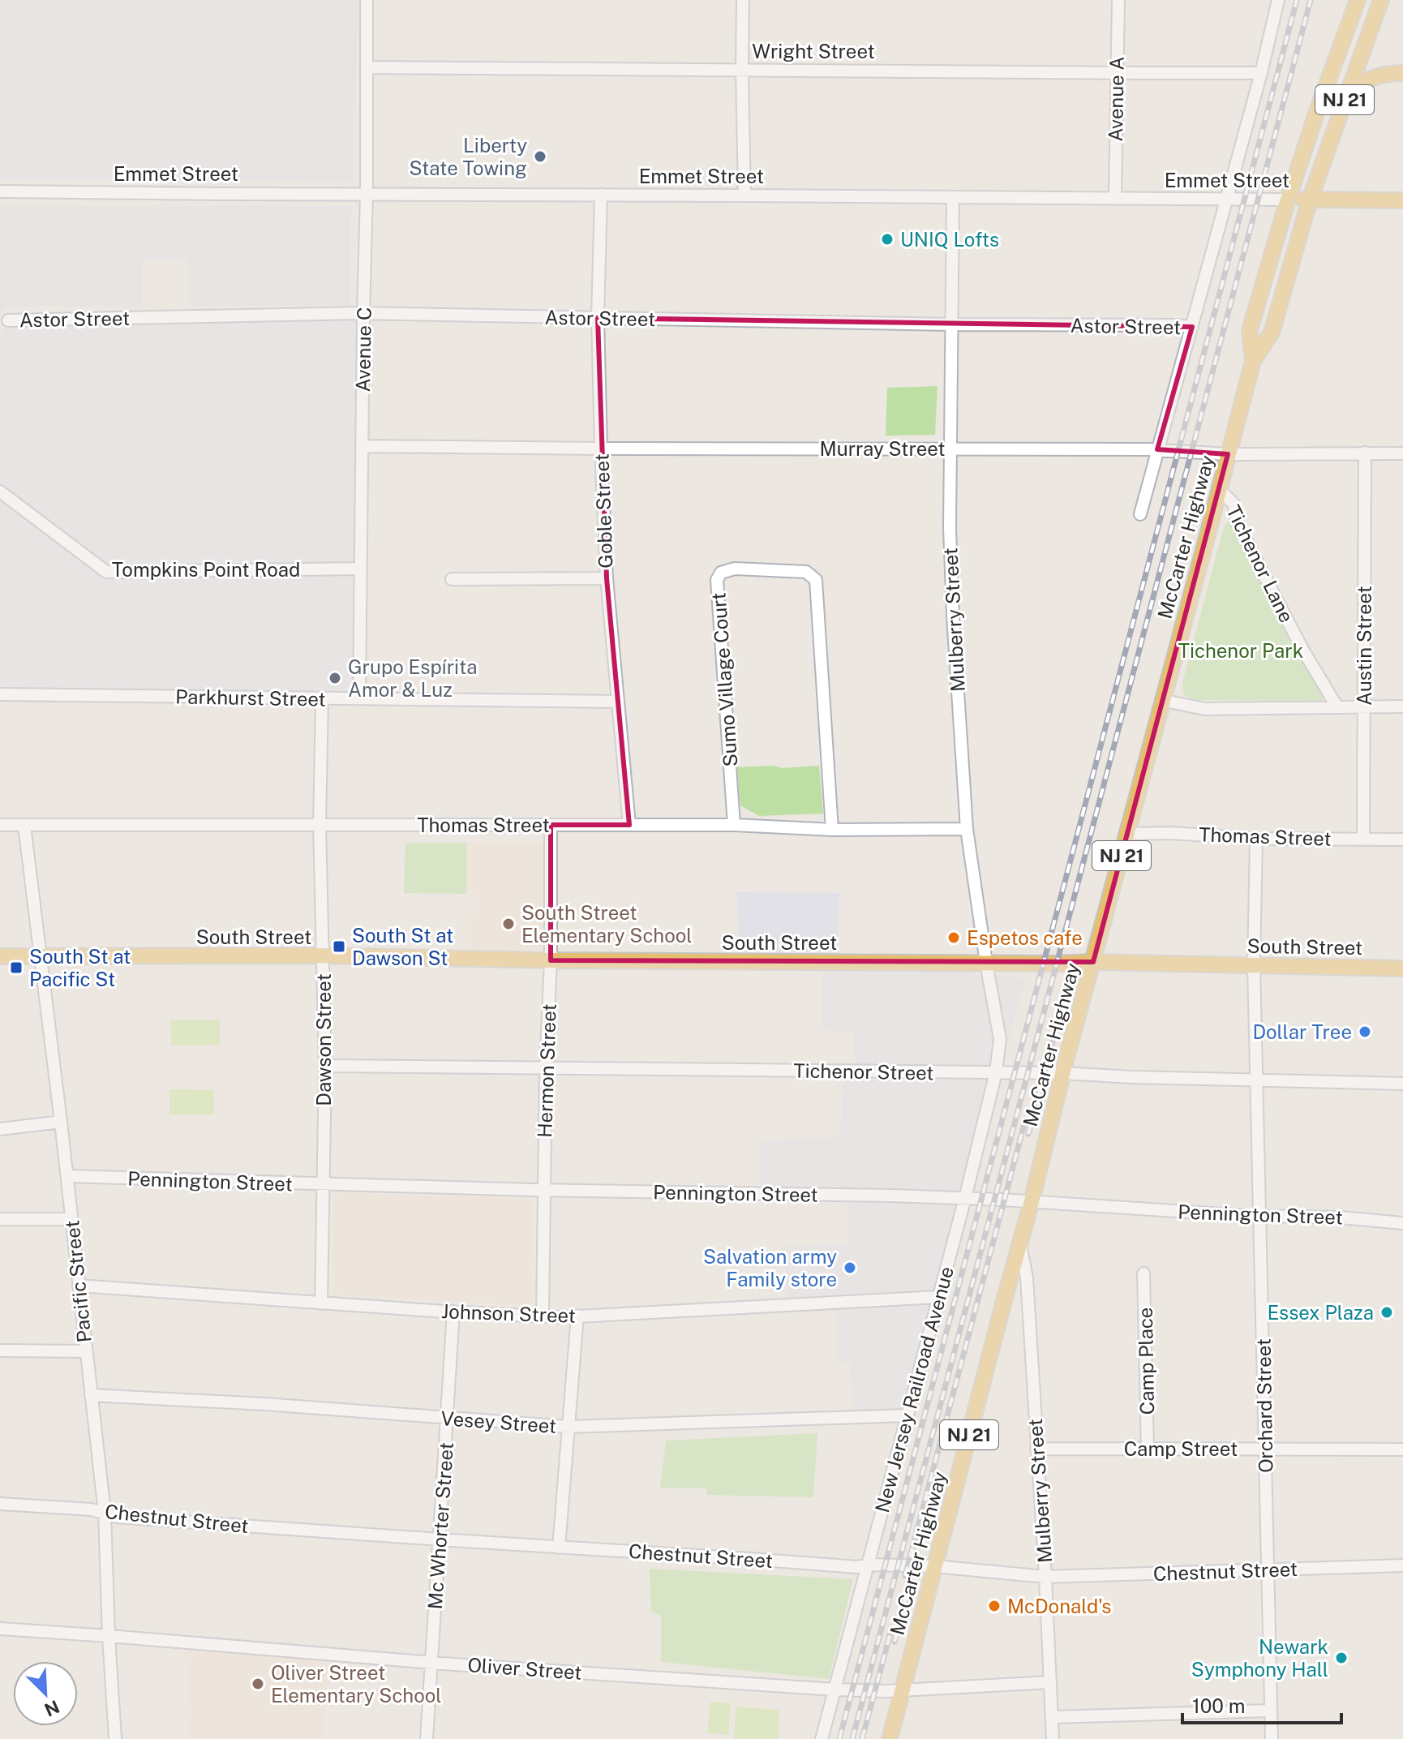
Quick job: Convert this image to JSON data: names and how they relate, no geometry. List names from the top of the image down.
{
  "streets": {
    "main road": [
      "NJ 21",
      "Emmet Street",
      "McCarter Highway",
      "South Street"
    ],
    "street": [
      "Wright Street",
      "Avenue A",
      "Astor Street",
      "Avenue C",
      "Murray Street",
      "Goble Street",
      "Tichenor Lane",
      "Tompkins Point Road",
      "Mulberry Street",
      "Austin Street",
      "Sumo Village Court",
      "Parkhurst Street",
      "Thomas Street",
      "Dawson Street",
      "Hermon Street",
      "Tichenor Street",
      "Pennington Street",
      "Pacific Street",
      "Johnson Street",
      "Camp Place",
      "New Jersey Railroad Avenue",
      "Orchard Street",
      "Vesey Street",
      "Camp Street",
      "Chestnut Street",
      "Mc Whorter Street",
      "Oliver Street"
    ]
  },
  "crossings": [
    ["Wright Street", "Avenue A"],
    ["Wright Street", "Avenue C"],
    ["Avenue A", "Emmet Street"],
    ["Emmet Street", "Avenue C"],
    ["Emmet Street", "Goble Street"],
    ["Emmet Street", "McCarter Highway"],
    ["Emmet Street", "Mulberry Street"],
    ["Astor Street", "Avenue C"],
    ["Astor Street", "Goble Street"],
    ["Astor Street", "Mulberry Street"],
    ["Avenue C", "Murray Street"],
    ["Avenue C", "Tompkins Point Road"],
    ["Avenue C", "Parkhurst Street"],
    ["Murray Street", "Goble Street"],
    ["Murray Street", "McCarter Highway"],
    ["Murray Street", "Mulberry Street"],
    ["Murray Street", "Austin Street"],
    ["Goble Street", "Parkhurst Street"],
    ["Goble Street", "Thomas Street"],
    ["McCarter Highway", "Tichenor Lane"],
    ["McCarter Highway", "Mulberry Street"],
    ["McCarter Highway", "Thomas Street"],
    ["McCarter Highway", "South Street"],
    ["McCarter Highway", "Tichenor Street"],
    ["McCarter Highway", "Pennington Street"],
    ["McCarter Highway", "Chestnut Street"],
    ["McCarter Highway", "Oliver Street"],
    ["Mulberry Street", "Thomas Street"],
    ["Mulberry Street", "South Street"],
    ["Mulberry Street", "New Jersey Railroad Avenue"],
    ["Mulberry Street", "Camp Street"],
    ["Mulberry Street", "Chestnut Street"],
    ["Mulberry Street", "Oliver Street"],
    ["Austin Street", "Thomas Street"],
    ["Sumo Village Court", "Thomas Street"],
    ["Parkhurst Street", "Dawson Street"],
    ["Thomas Street", "Dawson Street"],
    ["Thomas Street", "Hermon Street"],
    ["Thomas Street", "Pacific Street"],
    ["Thomas Street", "Orchard Street"],
    ["South Street", "Dawson Street"],
    ["South Street", "Hermon Street"],
    ["South Street", "Pacific Street"],
    ["South Street", "Orchard Street"],
    ["Dawson Street", "Tichenor Street"],
    ["Dawson Street", "Pennington Street"],
    ["Dawson Street", "Johnson Street"],
    ["Hermon Street", "Tichenor Street"],
    ["Hermon Street", "Pennington Street"],
    ["Hermon Street", "Johnson Street"],
    ["Tichenor Street", "New Jersey Railroad Avenue"],
    ["Tichenor Street", "Orchard Street"],
    ["Pennington Street", "Pacific Street"],
    ["Pennington Street", "New Jersey Railroad Avenue"],
    ["Pennington Street", "Orchard Street"],
    ["Pacific Street", "Johnson Street"],
    ["Pacific Street", "Vesey Street"],
    ["Pacific Street", "Chestnut Street"],
    ["Pacific Street", "Oliver Street"],
    ["Johnson Street", "New Jersey Railroad Avenue"],
    ["Johnson Street", "Mc Whorter Street"],
    ["Camp Place", "Camp Street"],
    ["New Jersey Railroad Avenue", "Vesey Street"],
    ["New Jersey Railroad Avenue", "Chestnut Street"],
    ["New Jersey Railroad Avenue", "Oliver Street"],
    ["Orchard Street", "Camp Street"],
    ["Orchard Street", "Chestnut Street"],
    ["Vesey Street", "Mc Whorter Street"],
    ["Chestnut Street", "Mc Whorter Street"],
    ["Mc Whorter Street", "Oliver Street"]
  ],
  "parks": ["Tichenor Park"],
  "places": {
    "other": [
      "Liberty State Towing",
      "UNIQ Lofts",
      "Grupo Espírita Amor & Luz",
      "South Street Elementary School",
      "Espetos cafe",
      "Dollar Tree",
      "Salvation army Family store",
      "Essex Plaza",
      "McDonald's",
      "Newark Symphony Hall",
      "Oliver Street Elementary School"
    ],
    "transit": ["South St at Dawson St", "South St at Pacific St"]
  },
  "scale_bar": "100 m",
  "north": "bottom right"
}
